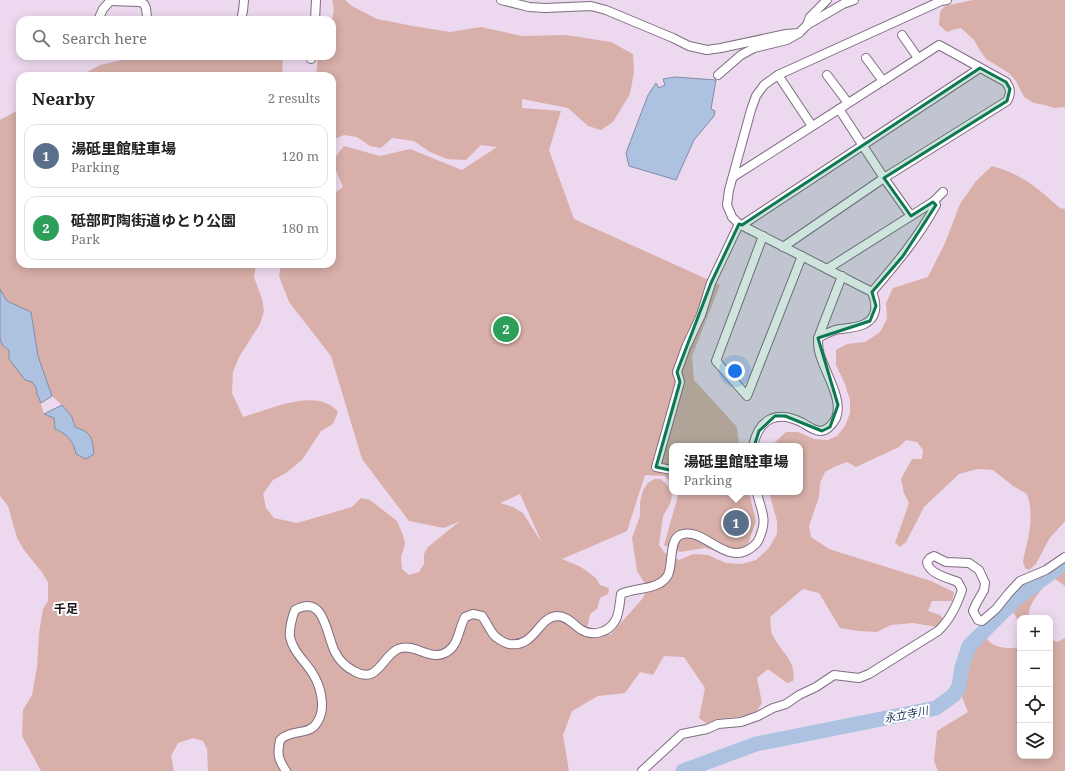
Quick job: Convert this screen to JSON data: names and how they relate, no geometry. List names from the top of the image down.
{
  "districts": ["千足"],
  "water": ["永立寺川"],
  "page": {
    "search": "Search here",
    "heading": ["Nearby", "2 results"],
    "list": [
      {
        "mark": "1",
        "name": "湯砥里館駐車場",
        "note": "Parking",
        "value": "120 m"
      },
      {
        "mark": "2",
        "name": "砥部町陶街道ゆとり公園",
        "note": "Park",
        "value": "180 m"
      }
    ],
    "pins": ["2", "1"],
    "popup": ["湯砥里館駐車場", "Parking"],
    "map_buttons": ["+", "−"]
  }
}
